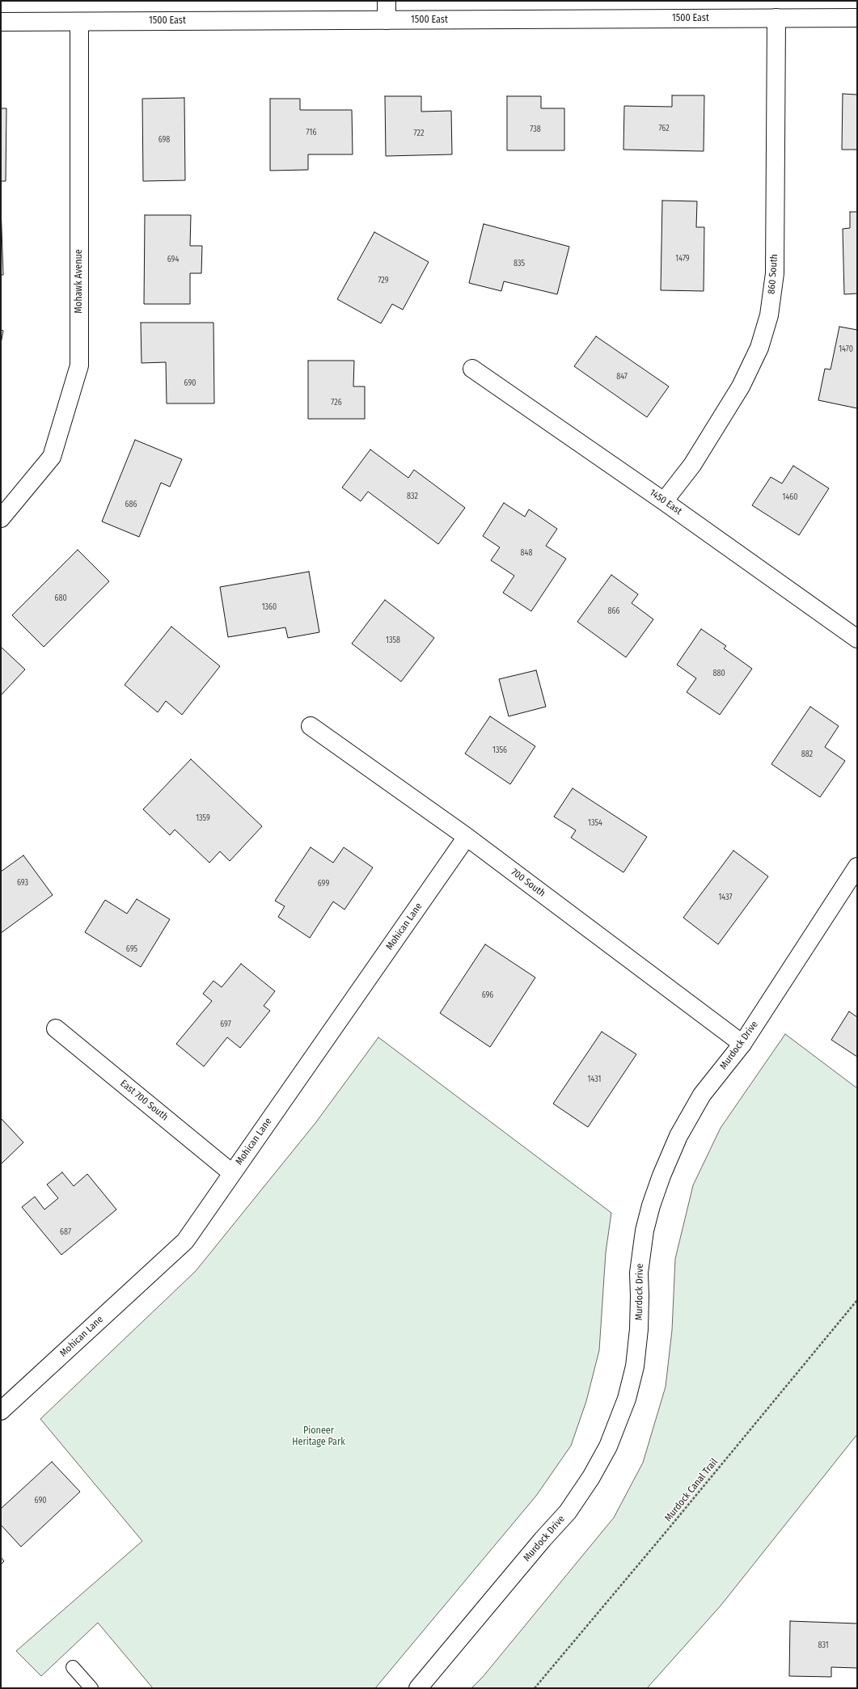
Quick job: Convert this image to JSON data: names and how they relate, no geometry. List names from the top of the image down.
{
  "streets": {
    "street": [
      "1500 East",
      "860 South",
      "Mohawk Avenue",
      "1450 East",
      "700 South",
      "Mohican Lane",
      "Murdock Drive",
      "East 700 South"
    ],
    "path": ["Murdock Canal Trail"]
  },
  "crossings": [
    ["1500 East", "860 South"],
    ["1500 East", "Mohawk Avenue"],
    ["860 South", "1450 East"],
    ["700 South", "Mohican Lane"],
    ["700 South", "Murdock Drive"],
    ["Mohican Lane", "East 700 South"]
  ],
  "parks": ["Pioneer Heritage Park"],
  "house_numbers": [
    "762",
    "738",
    "716",
    "722",
    "698",
    "1479",
    "694",
    "835",
    "729",
    "1470",
    "847",
    "690",
    "726",
    "832",
    "1460",
    "686",
    "848",
    "680",
    "1360",
    "866",
    "1358",
    "880",
    "1356",
    "882",
    "1359",
    "1354",
    "693",
    "699",
    "1437",
    "695",
    "696",
    "697",
    "1431",
    "687",
    "690",
    "831"
  ]
}
